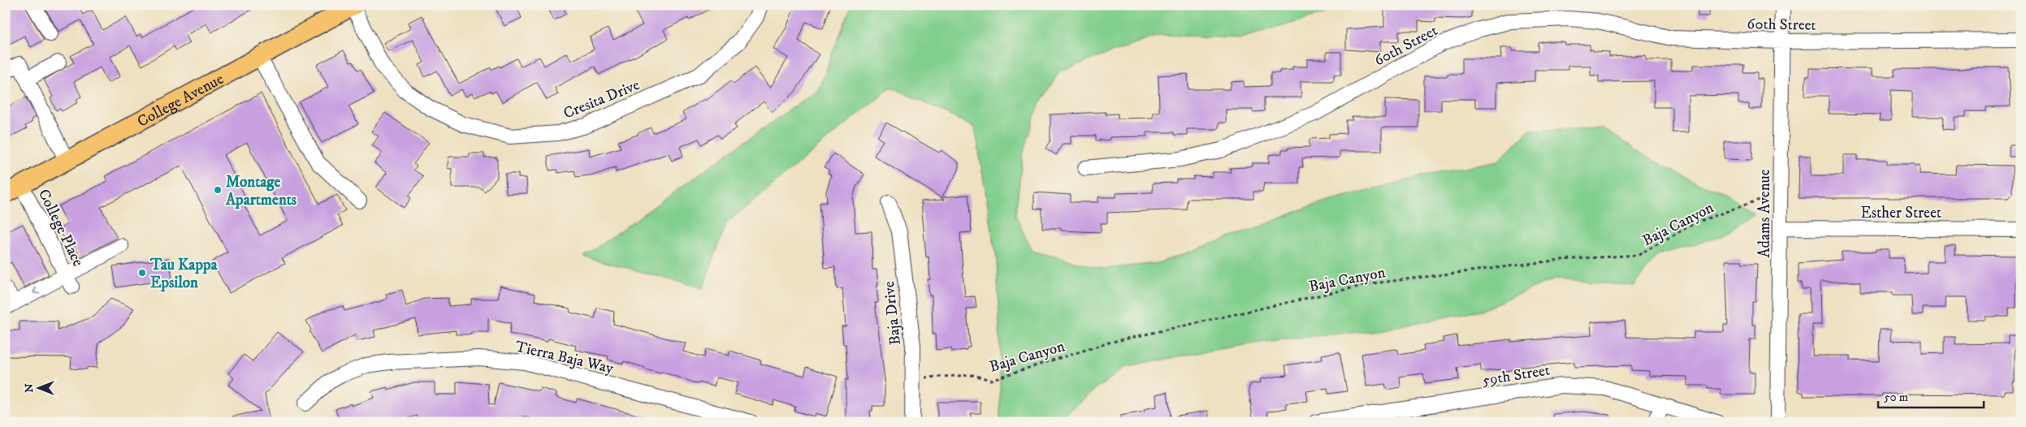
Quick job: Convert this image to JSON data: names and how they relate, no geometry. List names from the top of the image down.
{
  "streets": {
    "main road": ["College Avenue"],
    "street": [
      "60th Street",
      "Cresita Drive",
      "Esther Street",
      "Adams Avenue",
      "College Place",
      "Baja Drive",
      "Tierra Baja Way",
      "59th Street"
    ],
    "path": ["Baja Canyon"]
  },
  "crossings": [
    ["60th Street", "Adams Avenue"],
    ["Cresita Drive", "College Avenue"],
    ["College Avenue", "College Place"],
    ["Esther Street", "Adams Avenue"],
    ["Adams Avenue", "Baja Canyon"],
    ["Baja Canyon", "Baja Drive"]
  ],
  "places": ["Montage Apartments", "Tau Kappa Epsilon"],
  "scale_bar": "50 m",
  "north": "left"
}
